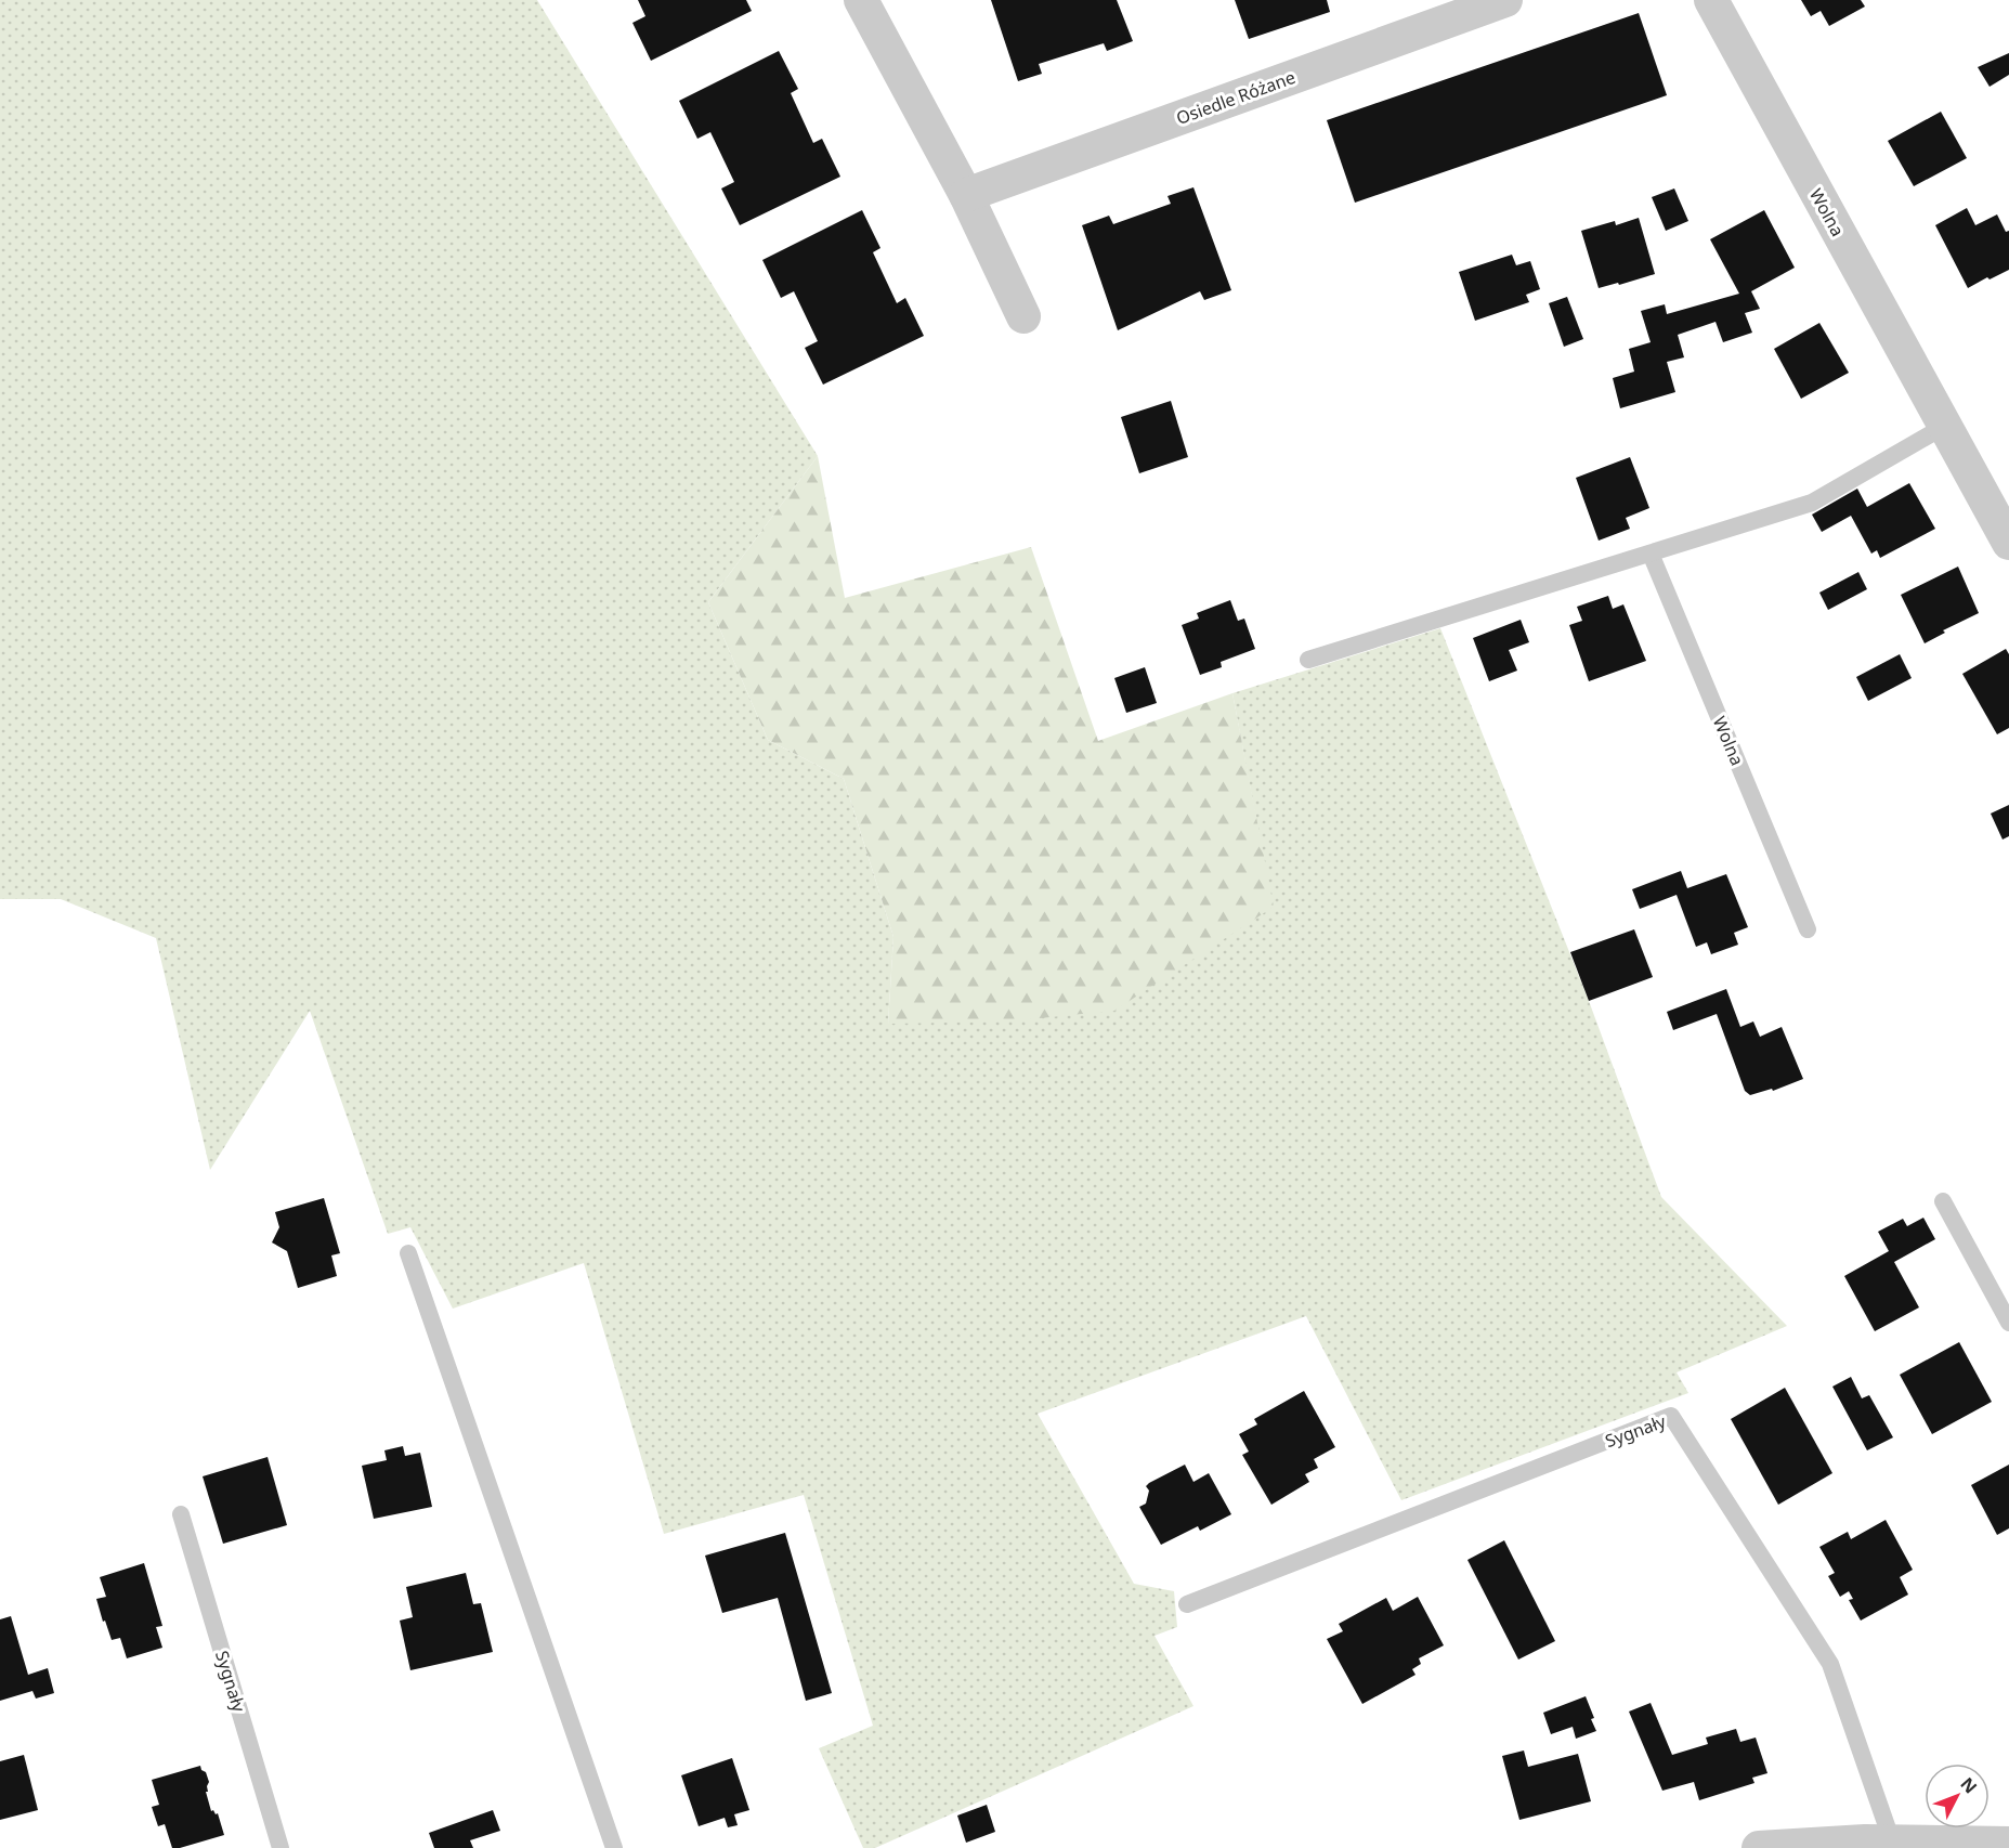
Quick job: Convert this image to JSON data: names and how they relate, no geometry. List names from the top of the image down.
{
  "streets": {
    "street": ["Osiedle Różane", "Wolna"],
    "lane": ["Sygnały"]
  },
  "north": "top right"
}
